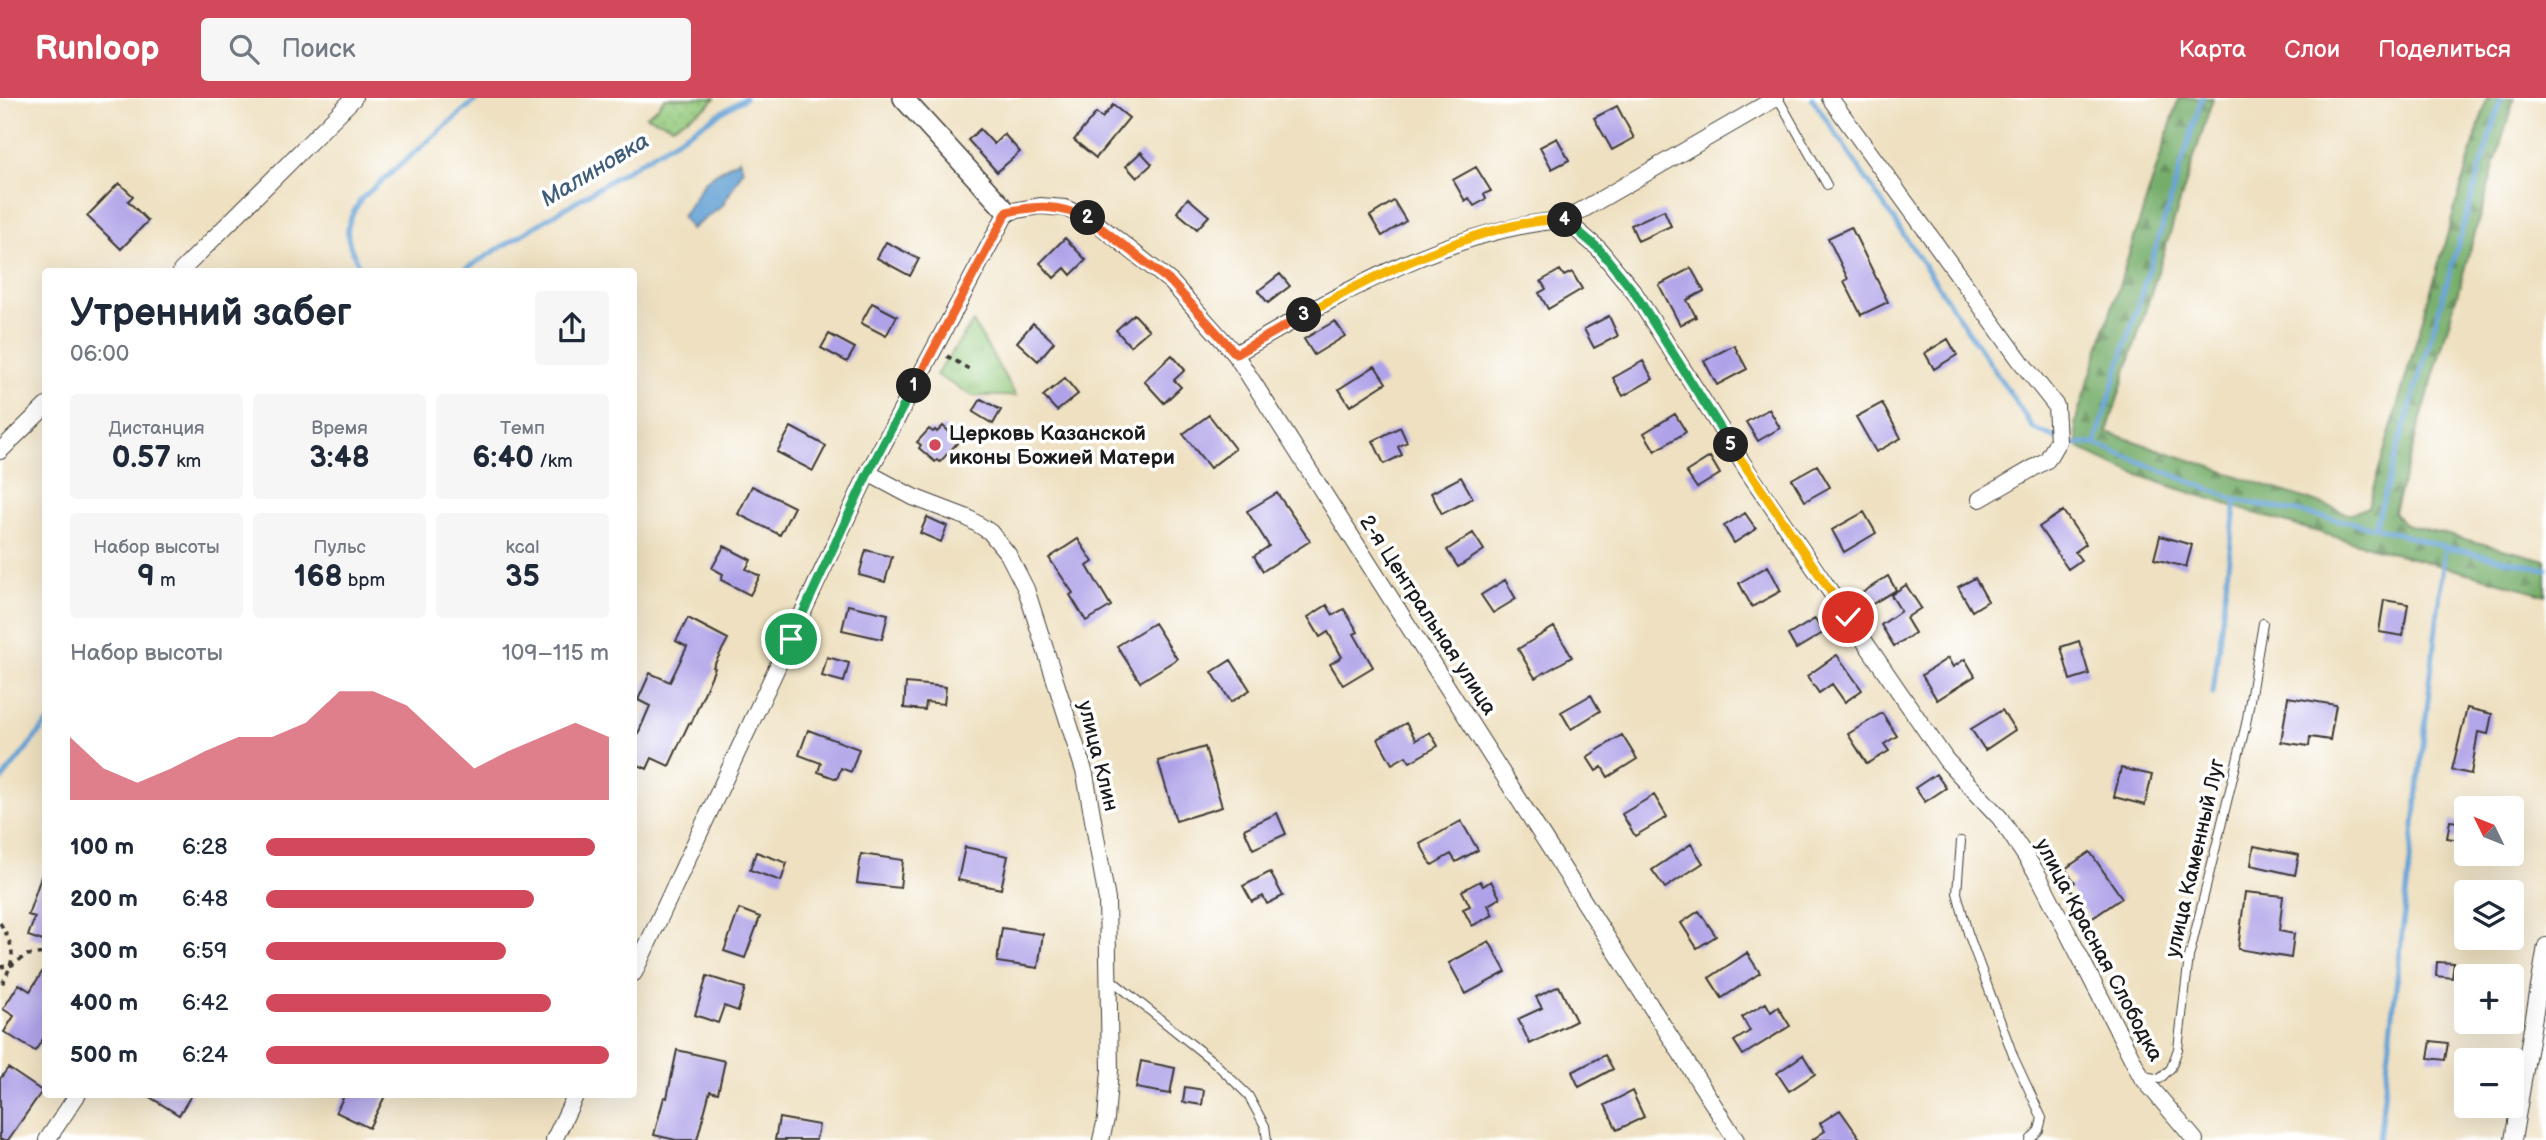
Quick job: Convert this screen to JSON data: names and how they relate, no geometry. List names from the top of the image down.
{
  "streets": {
    "street": ["2-я Центральная улица", "улица Клин", "улица Красная Слободка"],
    "lane": ["улица Каменный Луг"]
  },
  "crossings": [
    ["улица Каменный Луг", "улица Красная Слободка"]
  ],
  "water": ["Малиновка"],
  "places": ["Церковь Казанской иконы Божией Матери"],
  "north": "top left",
  "page": {
    "header": "Runloop",
    "search": "Поиск",
    "nav": ["Карта", "Слои", "Поделиться"],
    "pins": [
      "2",
      "4",
      "3",
      "1",
      "5"
    ],
    "heading": ["Утренний забег", "06:00"],
    "stats": [
      ["Дистанция", "0.57 km"],
      ["Время", "3:48"],
      ["Темп", "6:40 /km"],
      ["Набор высоты", "9 m"],
      ["Пульс", "168 bpm"],
      ["kcal", "35"]
    ],
    "chart": ["Набор высоты", "109–115 m"],
    "map_buttons": ["+", "−"],
    "list": [
      {
        "name": "100 m",
        "note": "6:28"
      },
      {
        "name": "200 m",
        "note": "6:48"
      },
      {
        "name": "300 m",
        "note": "6:59"
      },
      {
        "name": "400 m",
        "note": "6:42"
      },
      {
        "name": "500 m",
        "note": "6:24"
      }
    ]
  }
}
